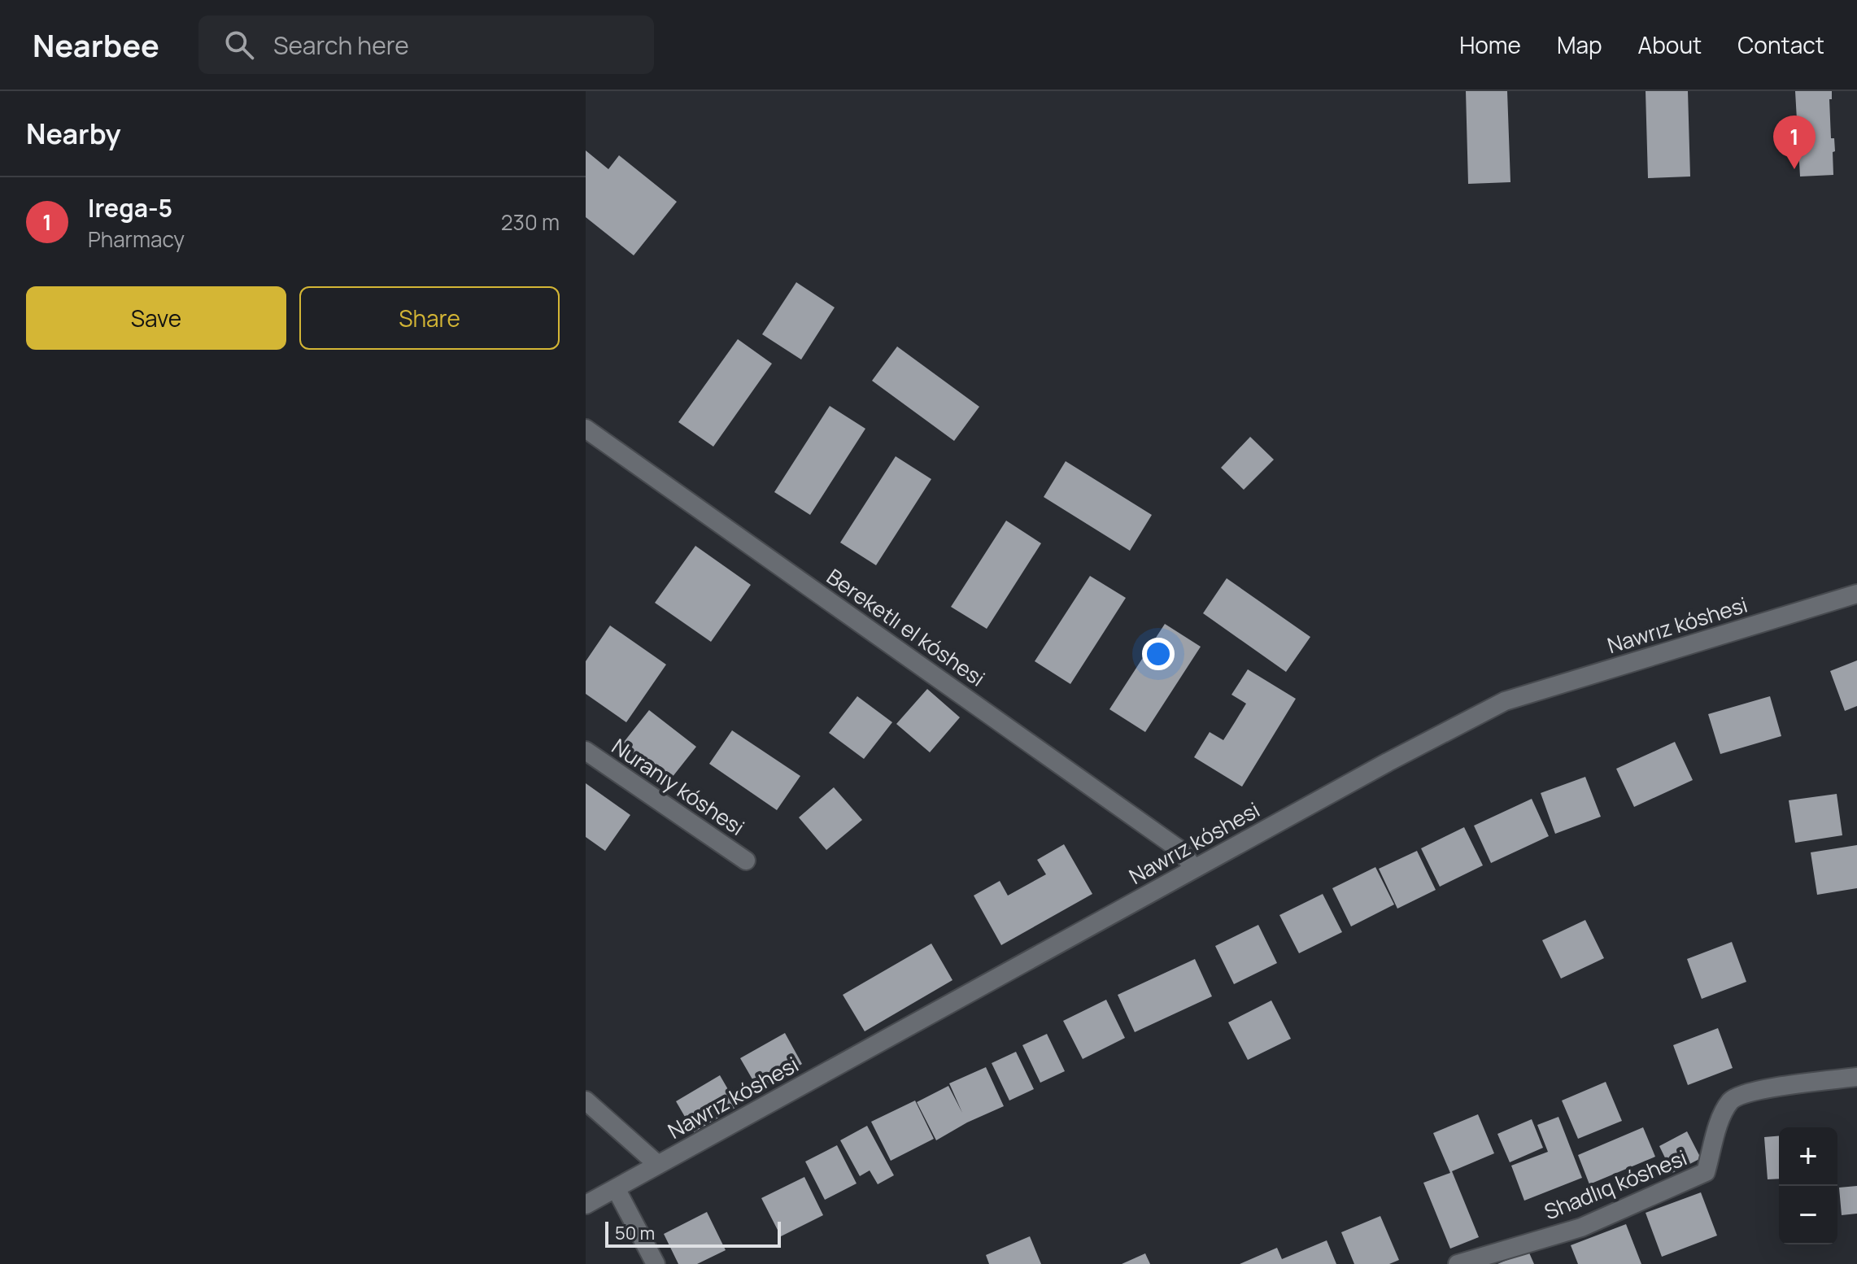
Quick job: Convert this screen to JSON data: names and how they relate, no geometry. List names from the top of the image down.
{
  "streets": {
    "street": [
      "Nawrız kóshesi",
      "Bereketlı el kóshesi",
      "Nuranıy kóshesi",
      "Shadlıq kóshesi"
    ]
  },
  "crossings": [
    ["Nawrız kóshesi", "Bereketlı el kóshesi"]
  ],
  "scale_bar": "50 m",
  "page": {
    "header": "Nearbee",
    "search": "Search here",
    "nav": [
      "Home",
      "Map",
      "About",
      "Contact"
    ],
    "heading": "Nearby",
    "pins": "1",
    "list": [
      {
        "mark": "1",
        "name": "Irega-5",
        "note": "Pharmacy",
        "value": "230 m"
      }
    ],
    "buttons": ["Save", "Share"],
    "map_buttons": ["+", "−"],
    "scale": "50 m"
  }
}
